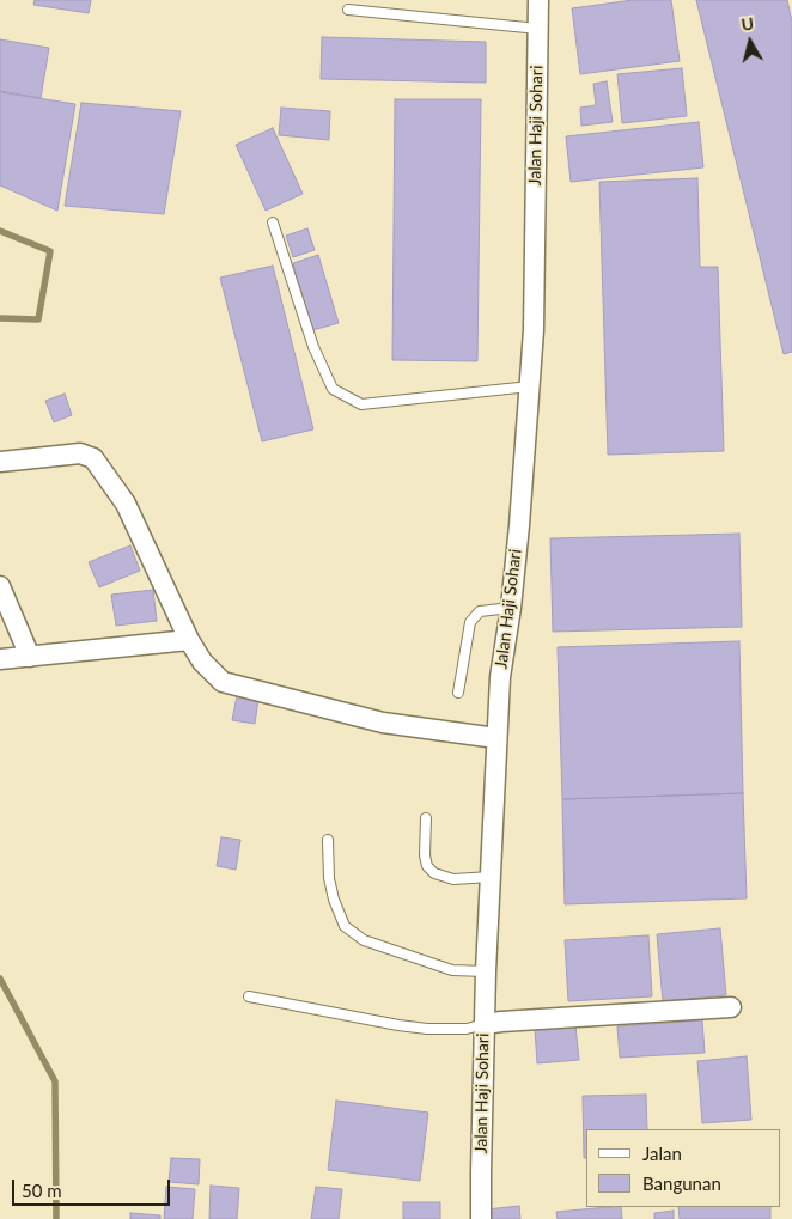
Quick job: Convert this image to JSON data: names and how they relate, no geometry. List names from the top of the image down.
{
  "streets": {
    "street": ["Jalan Haji Sohari"]
  },
  "legend": ["Jalan", "Bangunan"],
  "scale_bar": "50 m",
  "north": "top"
}
